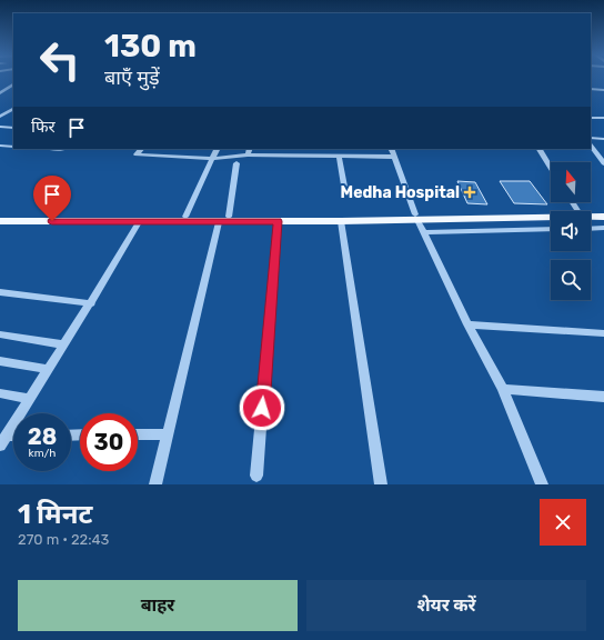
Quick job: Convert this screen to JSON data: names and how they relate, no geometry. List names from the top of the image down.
{
  "places": {
    "health": ["Medha Hospital"]
  },
  "north": "top",
  "page": {
    "turn": ["130 m", "बाएँ मुड़ें"],
    "then": "फिर",
    "speed": "28 km/h",
    "limit": "30",
    "heading": ["1 मिनट", "270 m · 22:43"],
    "buttons": ["बाहर", "शेयर करें"]
  }
}
